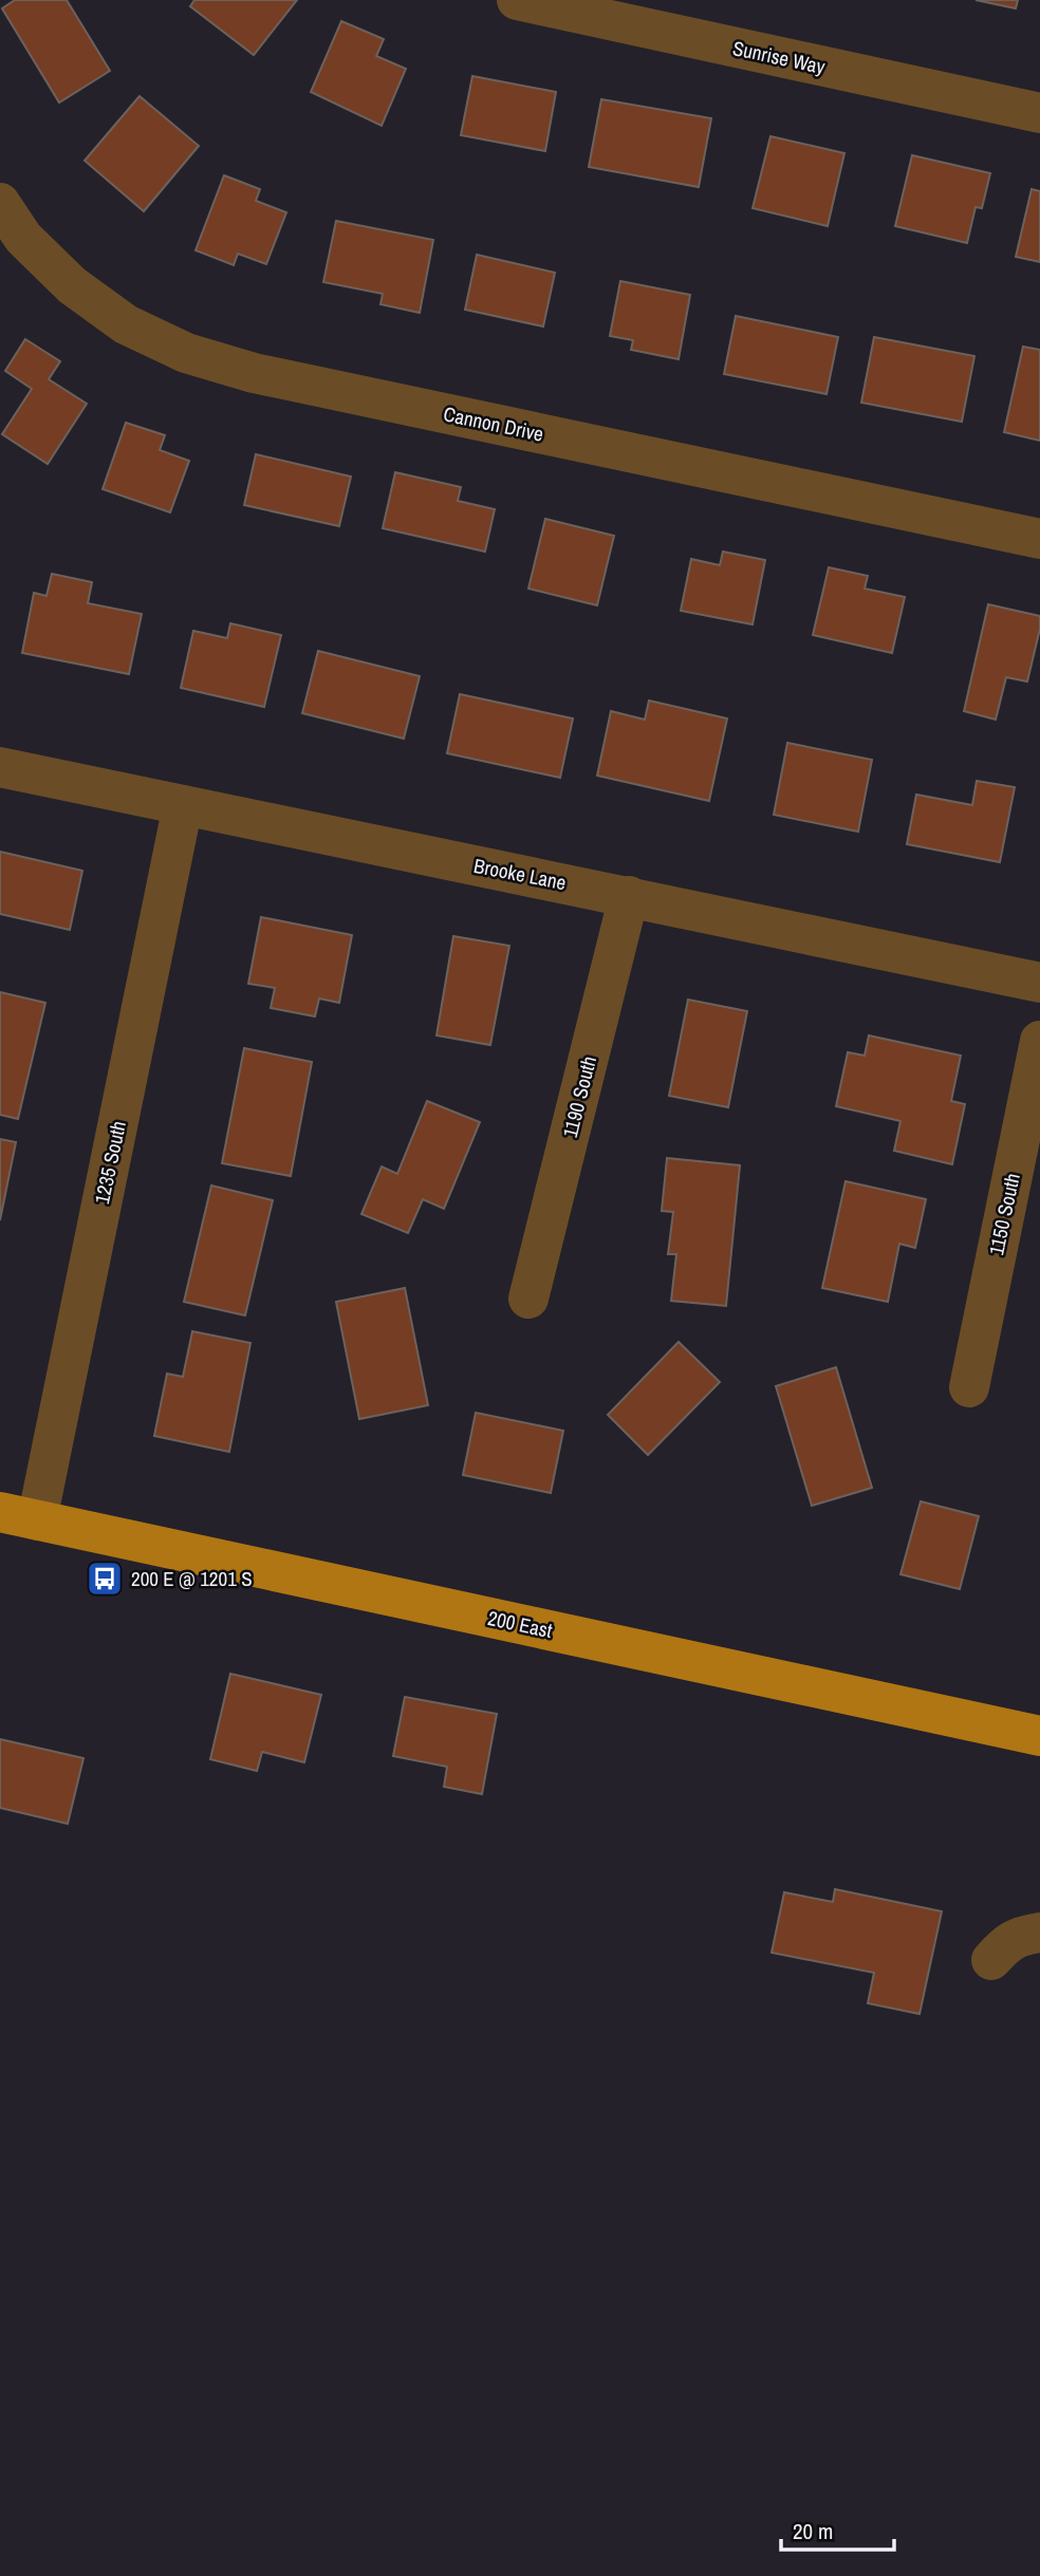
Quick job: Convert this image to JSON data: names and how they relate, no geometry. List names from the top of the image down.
{
  "streets": {
    "main road": ["200 East"],
    "street": [
      "Sunrise Way",
      "Cannon Drive",
      "Brooke Lane",
      "1190 South",
      "1235 South",
      "1150 South"
    ]
  },
  "crossings": [
    ["Brooke Lane", "1190 South"],
    ["Brooke Lane", "1235 South"],
    ["1235 South", "200 East"]
  ],
  "places": {
    "bus stop": ["200 E @ 1201 S"]
  },
  "scale_bar": "20 m"
}
